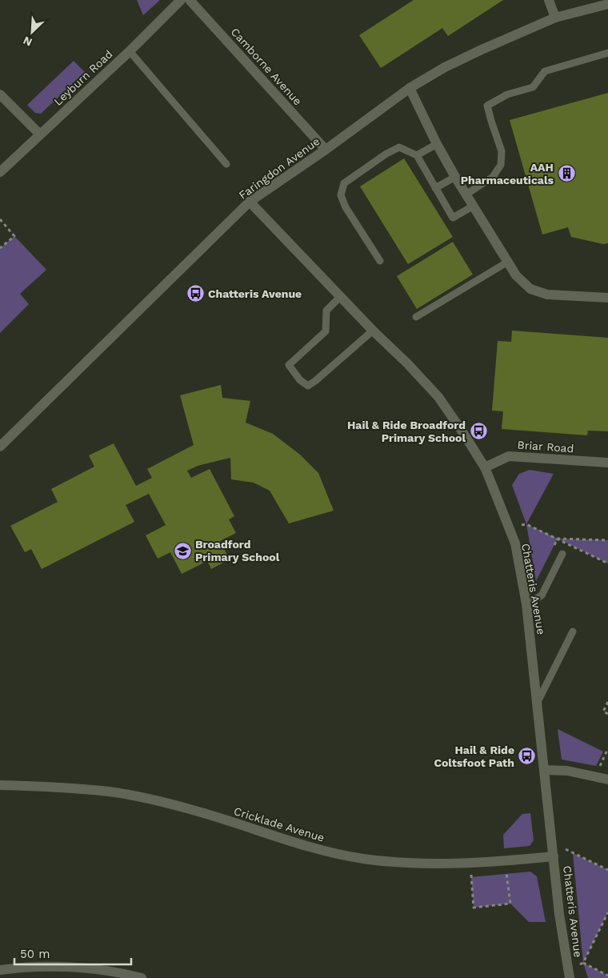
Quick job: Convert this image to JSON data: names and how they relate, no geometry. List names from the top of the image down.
{
  "streets": {
    "street": [
      "Camborne Avenue",
      "Leyburn Road",
      "Faringdon Avenue",
      "Briar Road",
      "Chatteris Avenue",
      "Cricklade Avenue"
    ]
  },
  "crossings": [
    ["Camborne Avenue", "Faringdon Avenue"],
    ["Faringdon Avenue", "Chatteris Avenue"],
    ["Briar Road", "Chatteris Avenue"],
    ["Chatteris Avenue", "Cricklade Avenue"]
  ],
  "places": {
    "building": ["AAH Pharmaceuticals"],
    "bus stop": ["Chatteris Avenue", "Hail & Ride Broadford Primary School", "Hail & Ride Coltsfoot Path"],
    "school or university": ["Broadford Primary School"]
  },
  "scale_bar": "50 m",
  "north": "bottom left"
}
